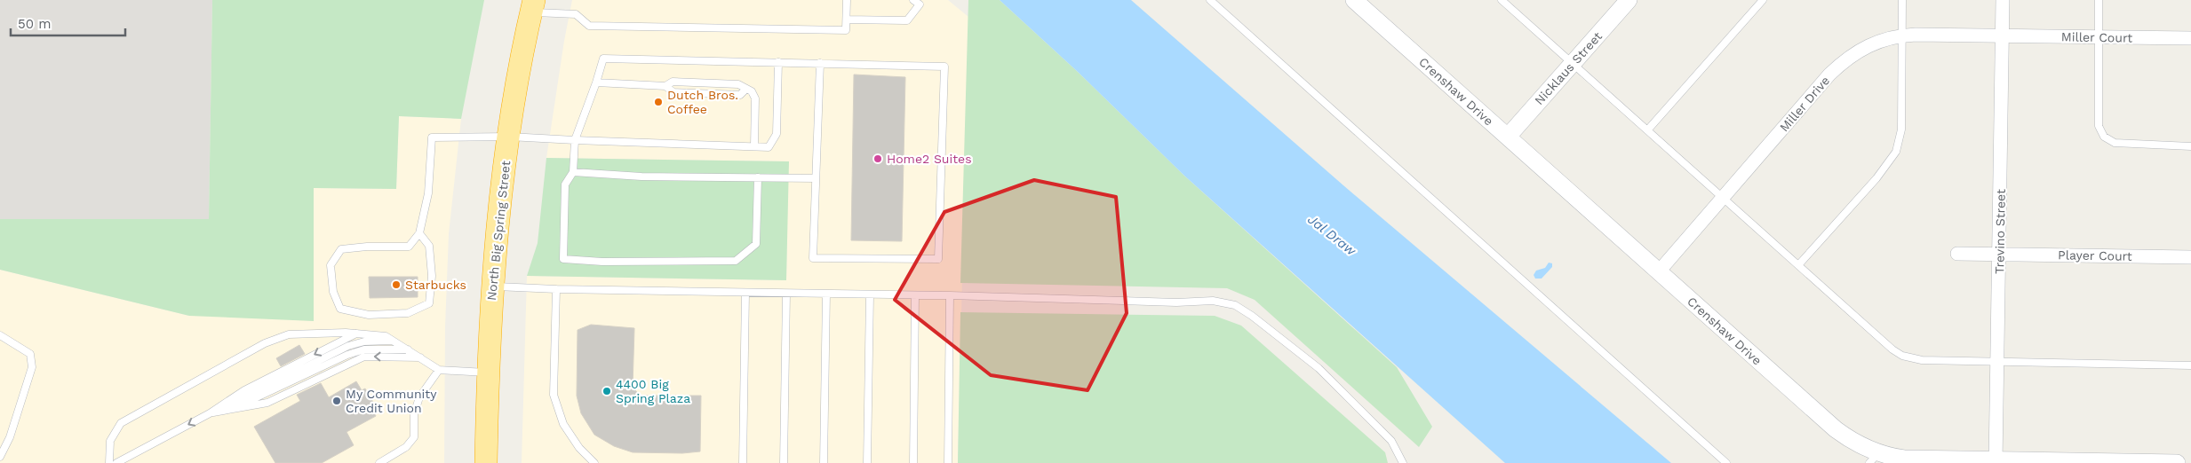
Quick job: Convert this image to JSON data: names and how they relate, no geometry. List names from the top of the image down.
{
  "streets": {
    "highway": ["North Big Spring Street"],
    "street": [
      "Miller Court",
      "Nicklaus Street",
      "Crenshaw Drive",
      "Miller Drive",
      "Trevino Street",
      "Player Court"
    ]
  },
  "crossings": [
    ["Miller Court", "Miller Drive"],
    ["Miller Court", "Trevino Street"],
    ["Nicklaus Street", "Crenshaw Drive"],
    ["Crenshaw Drive", "Miller Drive"],
    ["Crenshaw Drive", "Trevino Street"],
    ["Miller Drive", "Trevino Street"],
    ["Trevino Street", "Player Court"]
  ],
  "water": ["Jal Draw"],
  "places": [
    "Dutch Bros. Coffee",
    "Home2 Suites",
    "Starbucks",
    "4400 Big Spring Plaza",
    "My Community Credit Union"
  ],
  "scale_bar": "50 m"
}
